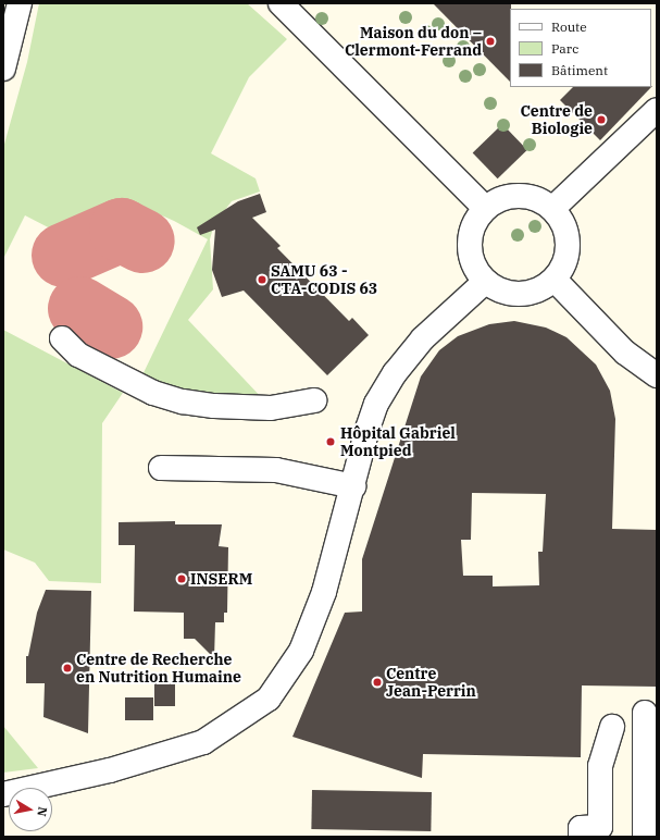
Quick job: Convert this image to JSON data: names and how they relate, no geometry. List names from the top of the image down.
{
  "places": [
    "Maison du don – Clermont-Ferrand",
    "Centre de Biologie",
    "SAMU 63 - CTA-CODIS 63",
    "Hôpital Gabriel Montpied",
    "INSERM",
    "Centre de Recherche en Nutrition Humaine",
    "Centre Jean-Perrin"
  ],
  "legend": ["Route", "Parc", "Bâtiment"],
  "north": "right"
}
